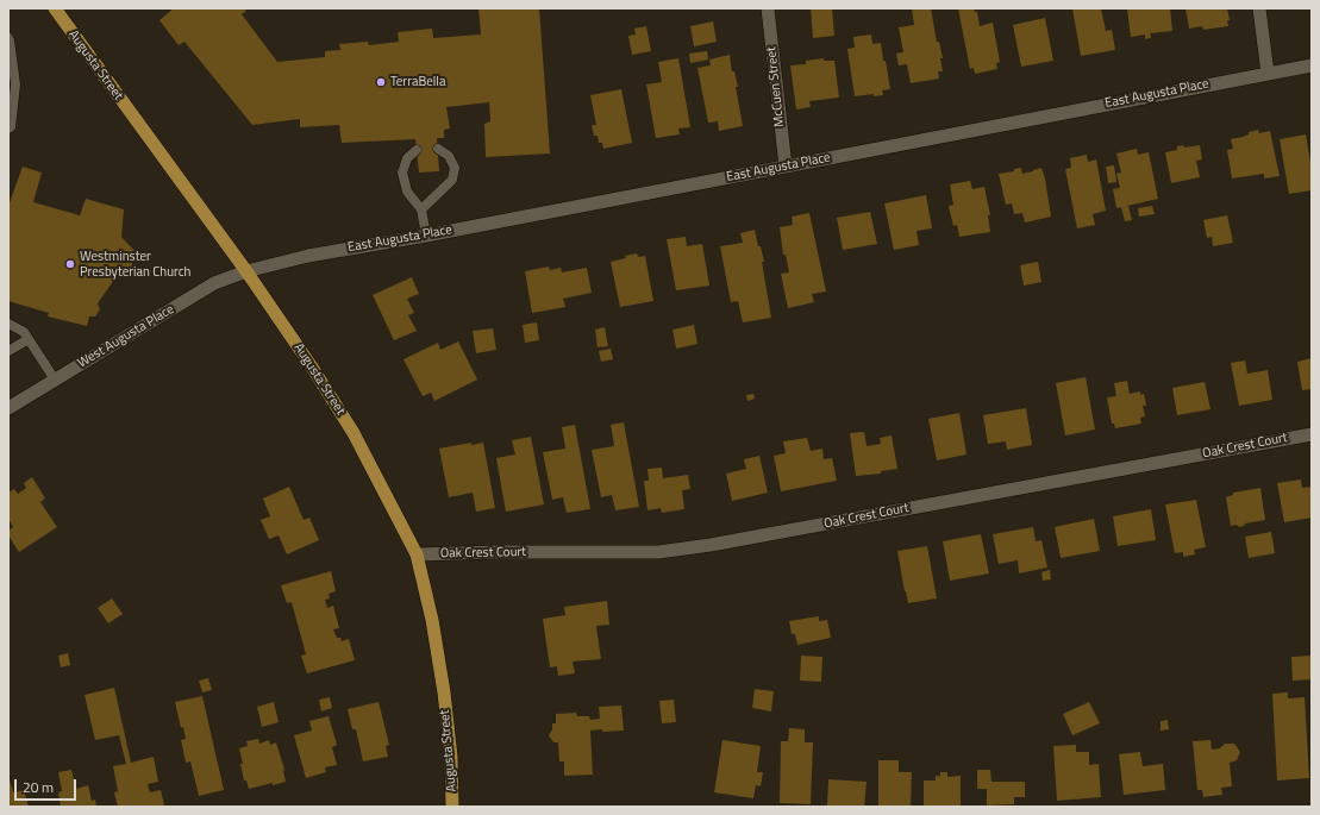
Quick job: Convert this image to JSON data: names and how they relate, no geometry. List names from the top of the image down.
{
  "streets": {
    "main road": ["Augusta Street"],
    "street": [
      "McCuen Street",
      "East Augusta Place",
      "West Augusta Place",
      "Oak Crest Court"
    ]
  },
  "crossings": [
    ["Augusta Street", "East Augusta Place"],
    ["Augusta Street", "West Augusta Place"],
    ["Augusta Street", "Oak Crest Court"],
    ["McCuen Street", "East Augusta Place"],
    ["East Augusta Place", "West Augusta Place"]
  ],
  "places": ["TerraBella", "Westminster Presbyterian Church"],
  "scale_bar": "20 m"
}
